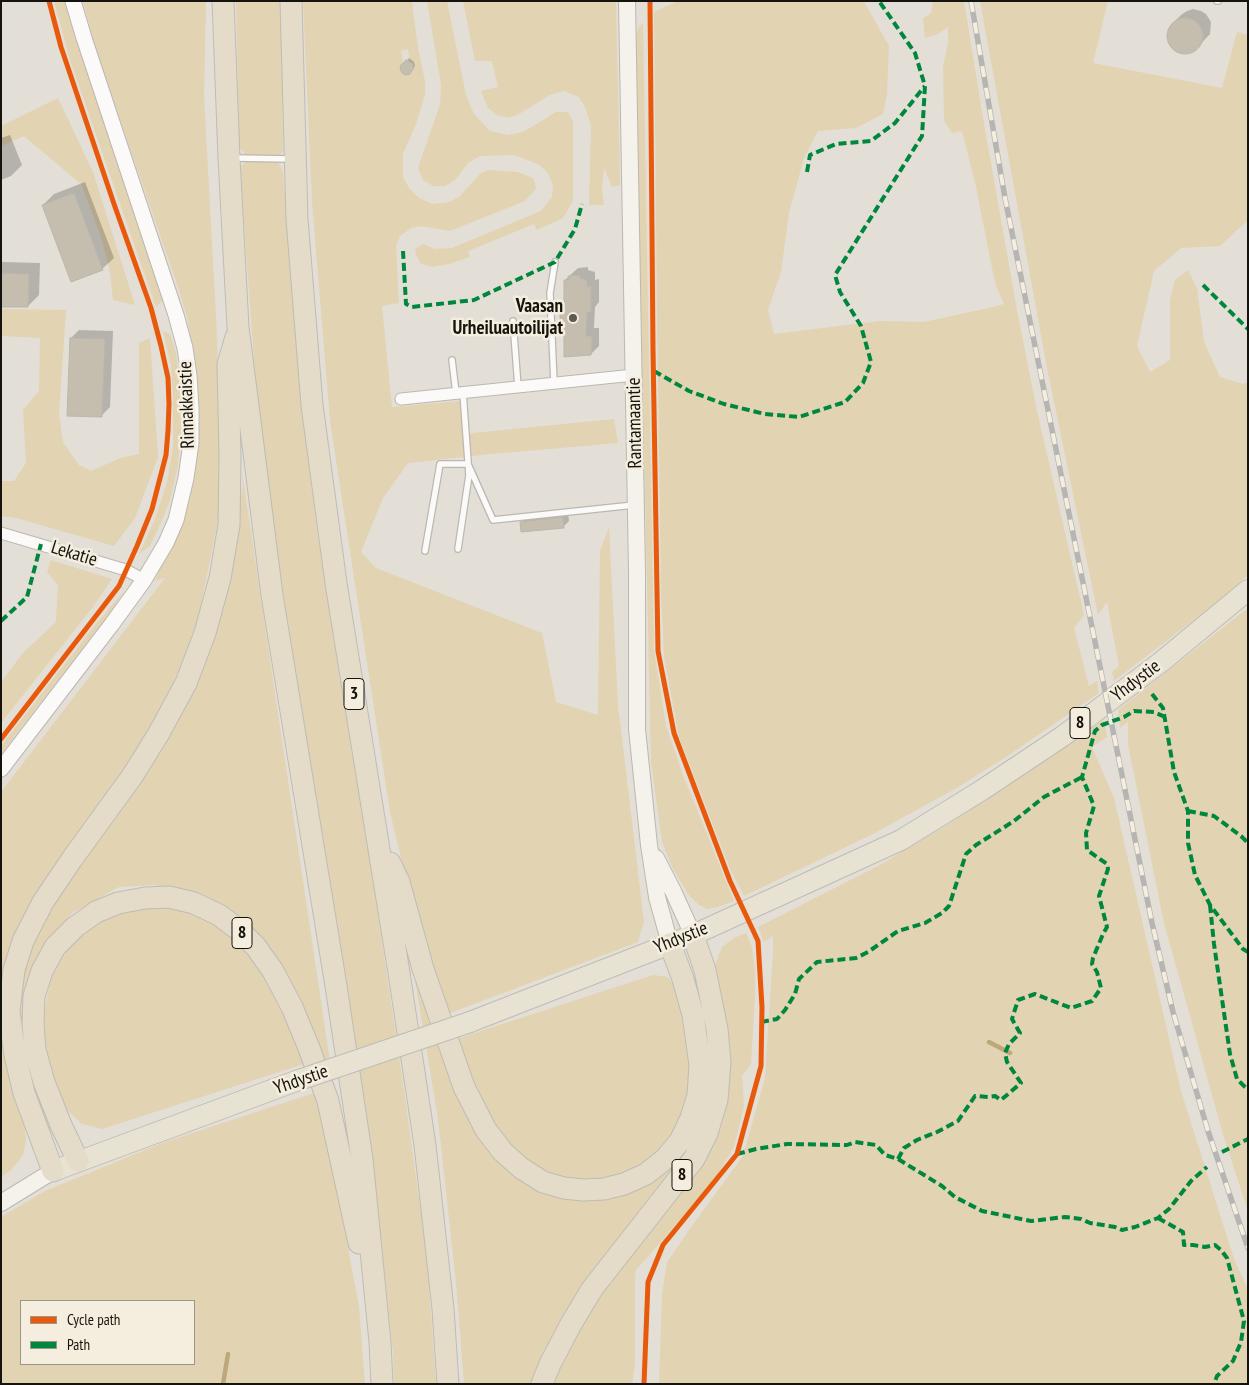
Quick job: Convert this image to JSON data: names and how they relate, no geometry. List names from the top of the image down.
{
  "streets": {
    "highway": ["Yhdystie", "3", "8"],
    "main road": ["Rantamaantie"],
    "street": ["Rinnakkaistie", "Lekatie"]
  },
  "crossings": [
    ["Rinnakkaistie", "Lekatie"],
    ["Rantamaantie", "Yhdystie"],
    ["Rantamaantie", "8"],
    ["Yhdystie", "8"]
  ],
  "places": ["Vaasan Urheiluautoilijat"],
  "legend": ["Cycle path", "Path"]
}
